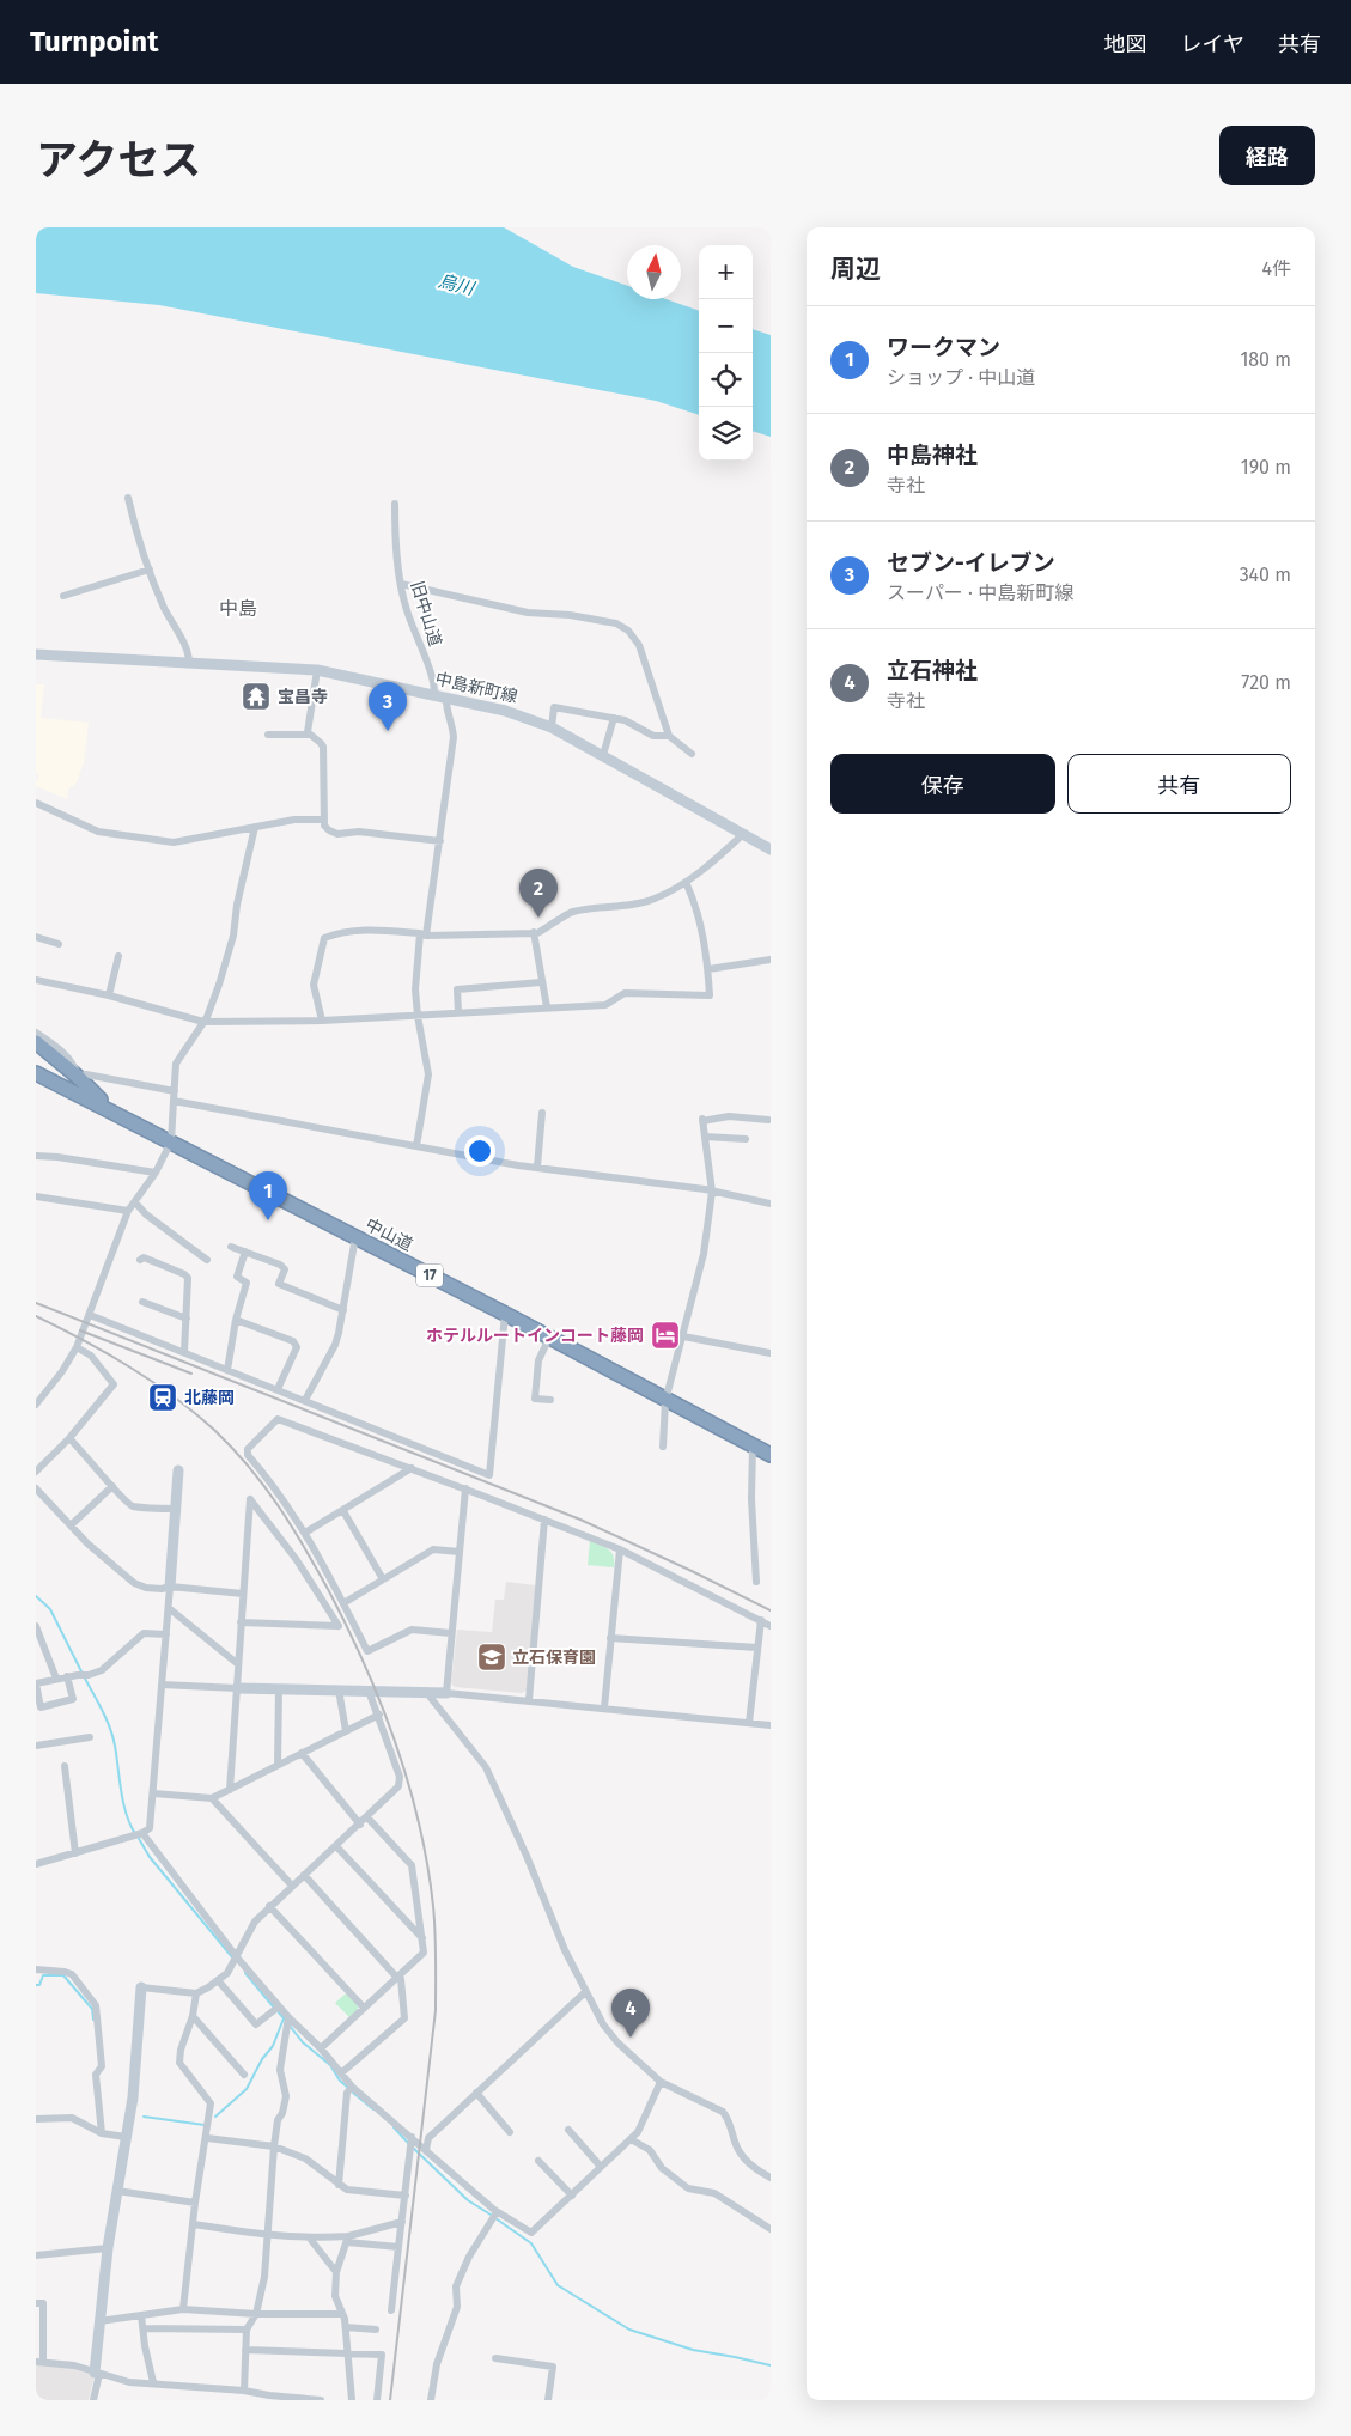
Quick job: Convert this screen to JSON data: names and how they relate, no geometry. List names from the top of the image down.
{
  "streets": {
    "highway": ["中山道", "17"],
    "main road": ["中島新町線"],
    "street": ["旧中山道"]
  },
  "crossings": [
    ["旧中山道", "中島新町線"],
    ["中山道", "17"]
  ],
  "districts": ["中島"],
  "water": ["烏川"],
  "places": {
    "temple": ["宝昌寺"],
    "hotel": ["ホテルルートインコート藤岡"],
    "station": ["北藤岡"],
    "school or university": ["立石保育園"]
  },
  "north": "top",
  "page": {
    "header": "Turnpoint",
    "nav": ["地図", "レイヤ", "共有"],
    "title": "アクセス",
    "buttons": [
      "経路",
      ["保存", "共有"]
    ],
    "heading": ["周辺", "4件"],
    "map_buttons": ["+", "−"],
    "list": [
      {
        "mark": "1",
        "name": "ワークマン",
        "note": "ショップ · 中山道",
        "value": "180 m"
      },
      {
        "mark": "2",
        "name": "中島神社",
        "note": "寺社",
        "value": "190 m"
      },
      {
        "mark": "3",
        "name": "セブン-イレブン",
        "note": "スーパー · 中島新町線",
        "value": "340 m"
      },
      {
        "mark": "4",
        "name": "立石神社",
        "note": "寺社",
        "value": "720 m"
      }
    ],
    "pins": [
      "3",
      "2",
      "1",
      "4"
    ]
  }
}
